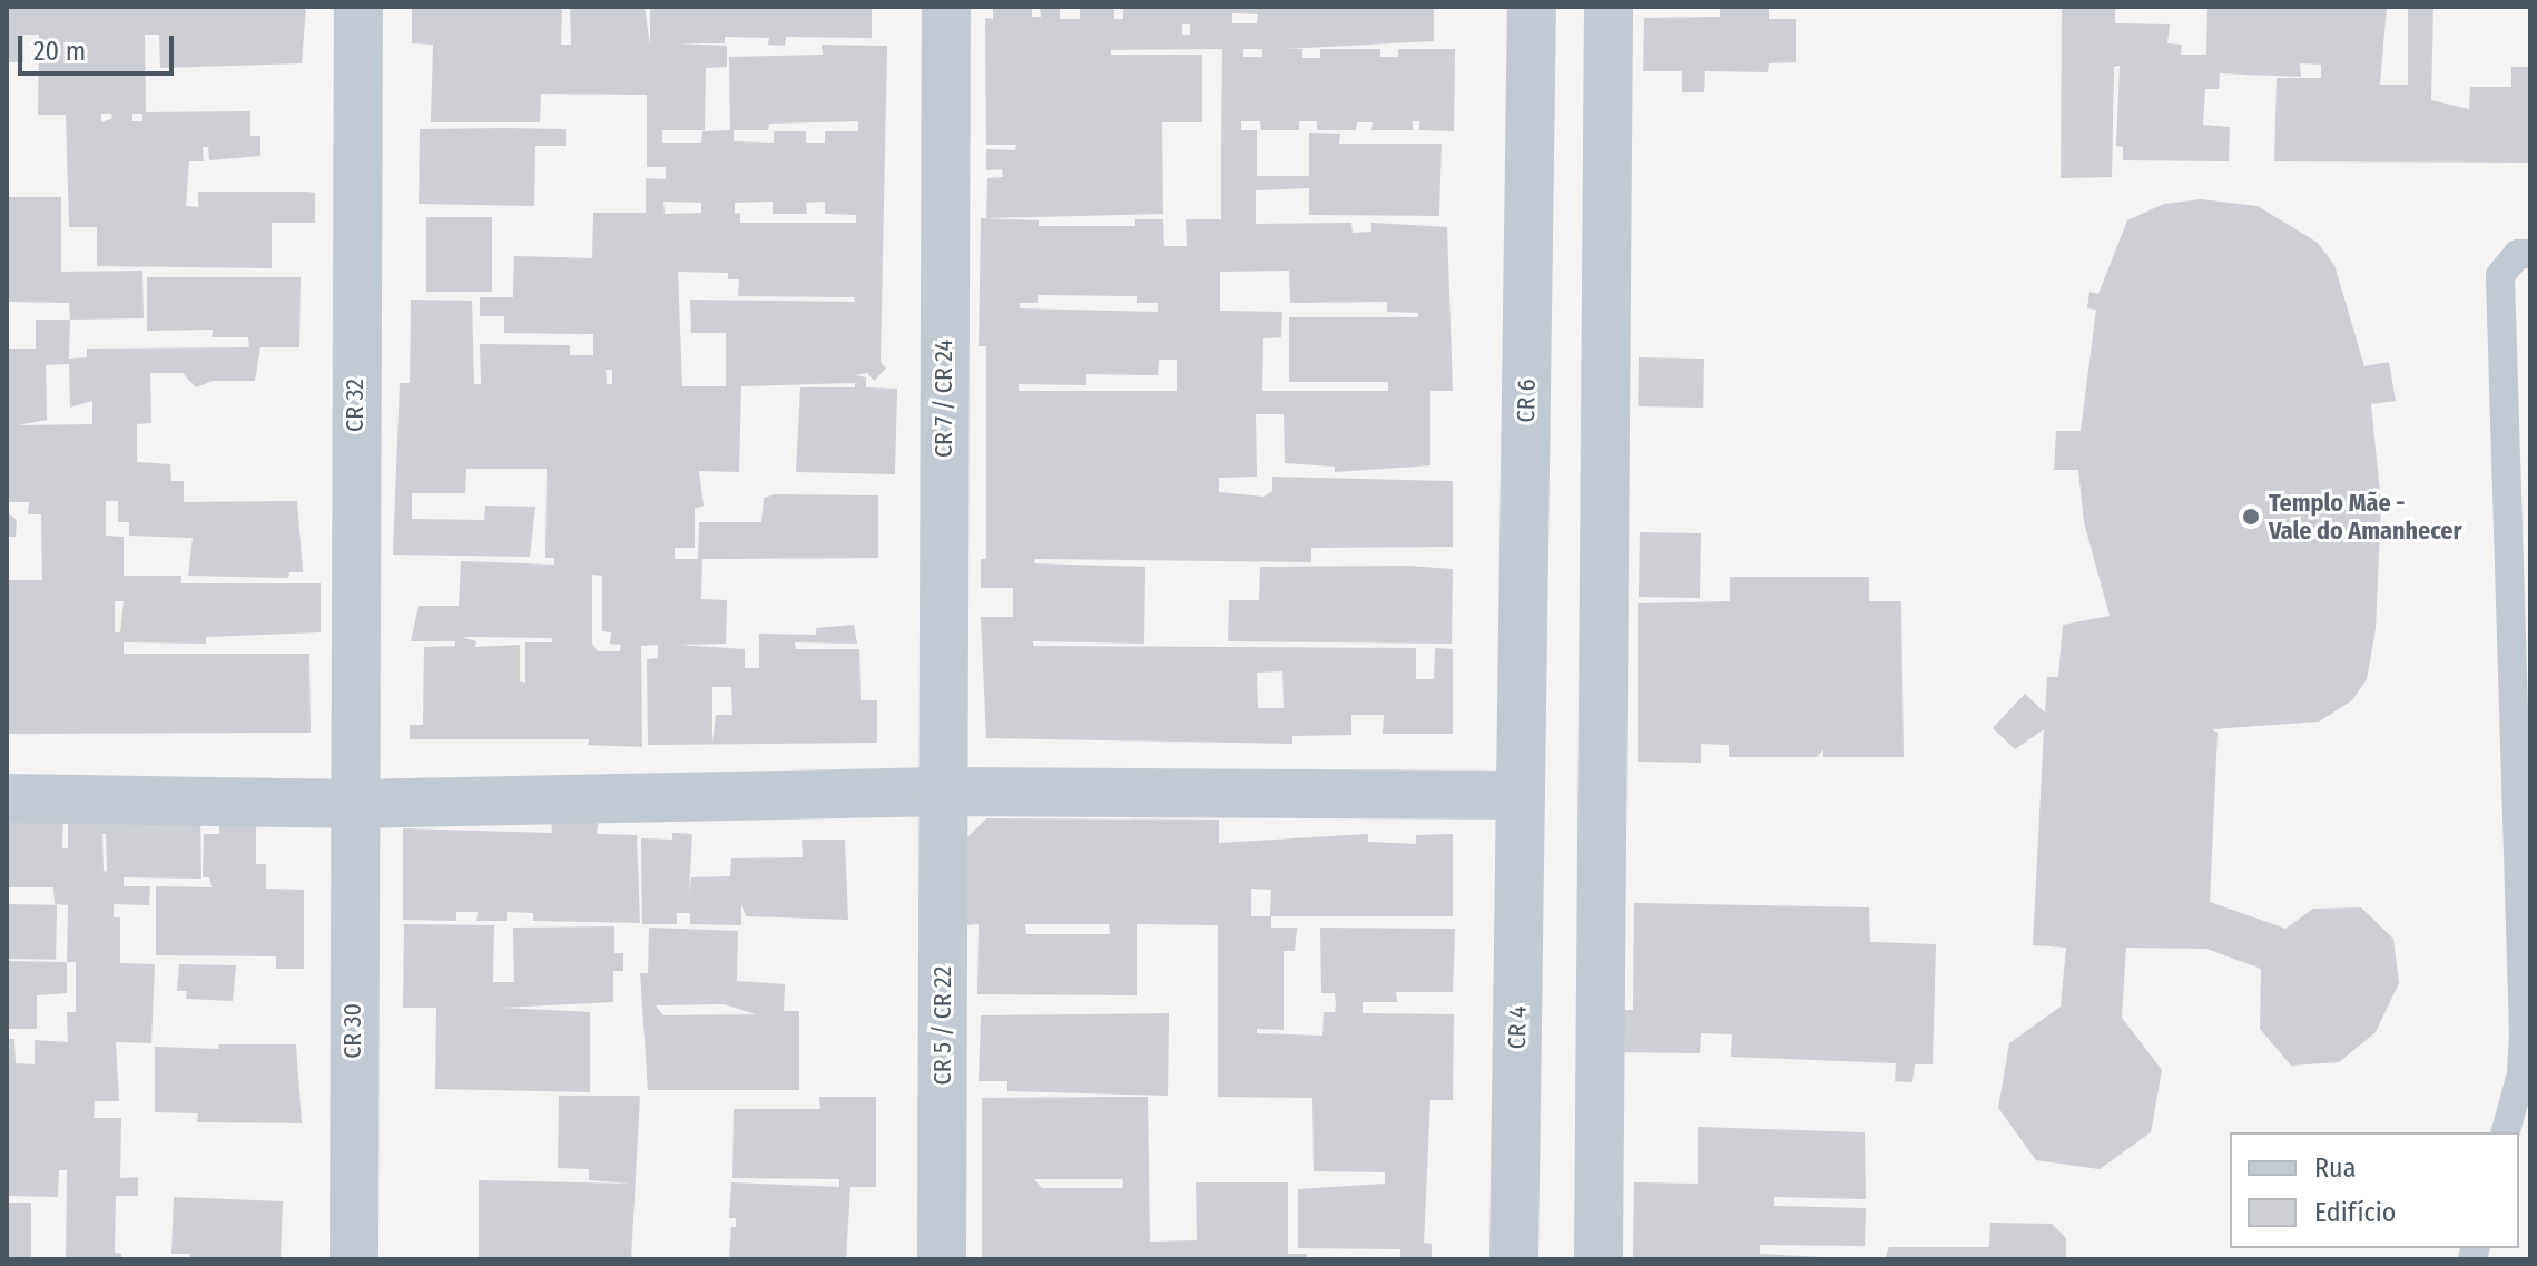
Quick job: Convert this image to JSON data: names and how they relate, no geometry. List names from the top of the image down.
{
  "streets": {
    "street": [
      "CR 7 / CR 24",
      "CR 6",
      "CR 32",
      "CR 5 / CR 22",
      "CR 4",
      "CR 30"
    ]
  },
  "crossings": [
    ["CR 7 / CR 24", "CR 5 / CR 22"],
    ["CR 6", "CR 4"],
    ["CR 32", "CR 30"]
  ],
  "places": ["Templo Mãe - Vale do Amanhecer"],
  "legend": ["Rua", "Edifício"],
  "scale_bar": "20 m"
}
